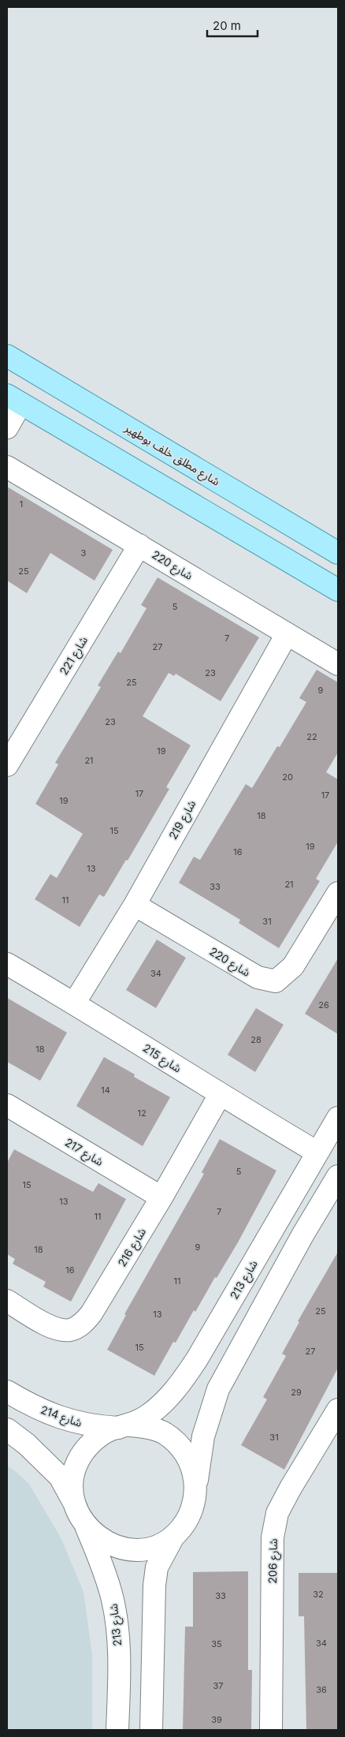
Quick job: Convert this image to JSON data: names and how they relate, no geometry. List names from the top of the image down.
{
  "streets": {
    "main road": ["شارع مطلق خلف بوطهير"],
    "street": [
      "شارع 220",
      "شارع 221",
      "شارع 219",
      "شارع 215",
      "شارع 217",
      "شارع 216",
      "شارع 213",
      "شارع 214",
      "شارع 206"
    ]
  },
  "crossings": [
    ["شارع 220", "شارع 221"],
    ["شارع 220", "شارع 219"],
    ["شارع 219", "شارع 215"],
    ["شارع 215", "شارع 216"],
    ["شارع 215", "شارع 213"],
    ["شارع 217", "شارع 216"],
    ["شارع 213", "شارع 214"]
  ],
  "house_numbers": [
    "1",
    "3",
    "25",
    "5",
    "7",
    "27",
    "23",
    "25",
    "9",
    "23",
    "22",
    "19",
    "21",
    "20",
    "17",
    "17",
    "19",
    "18",
    "15",
    "19",
    "16",
    "13",
    "21",
    "33",
    "11",
    "31",
    "34",
    "26",
    "28",
    "18",
    "14",
    "12",
    "5",
    "15",
    "13",
    "7",
    "11",
    "9",
    "18",
    "16",
    "11",
    "25",
    "13",
    "15",
    "27",
    "29",
    "31",
    "32",
    "33",
    "34",
    "35",
    "37",
    "36",
    "39"
  ],
  "scale_bar": "20 m"
}
